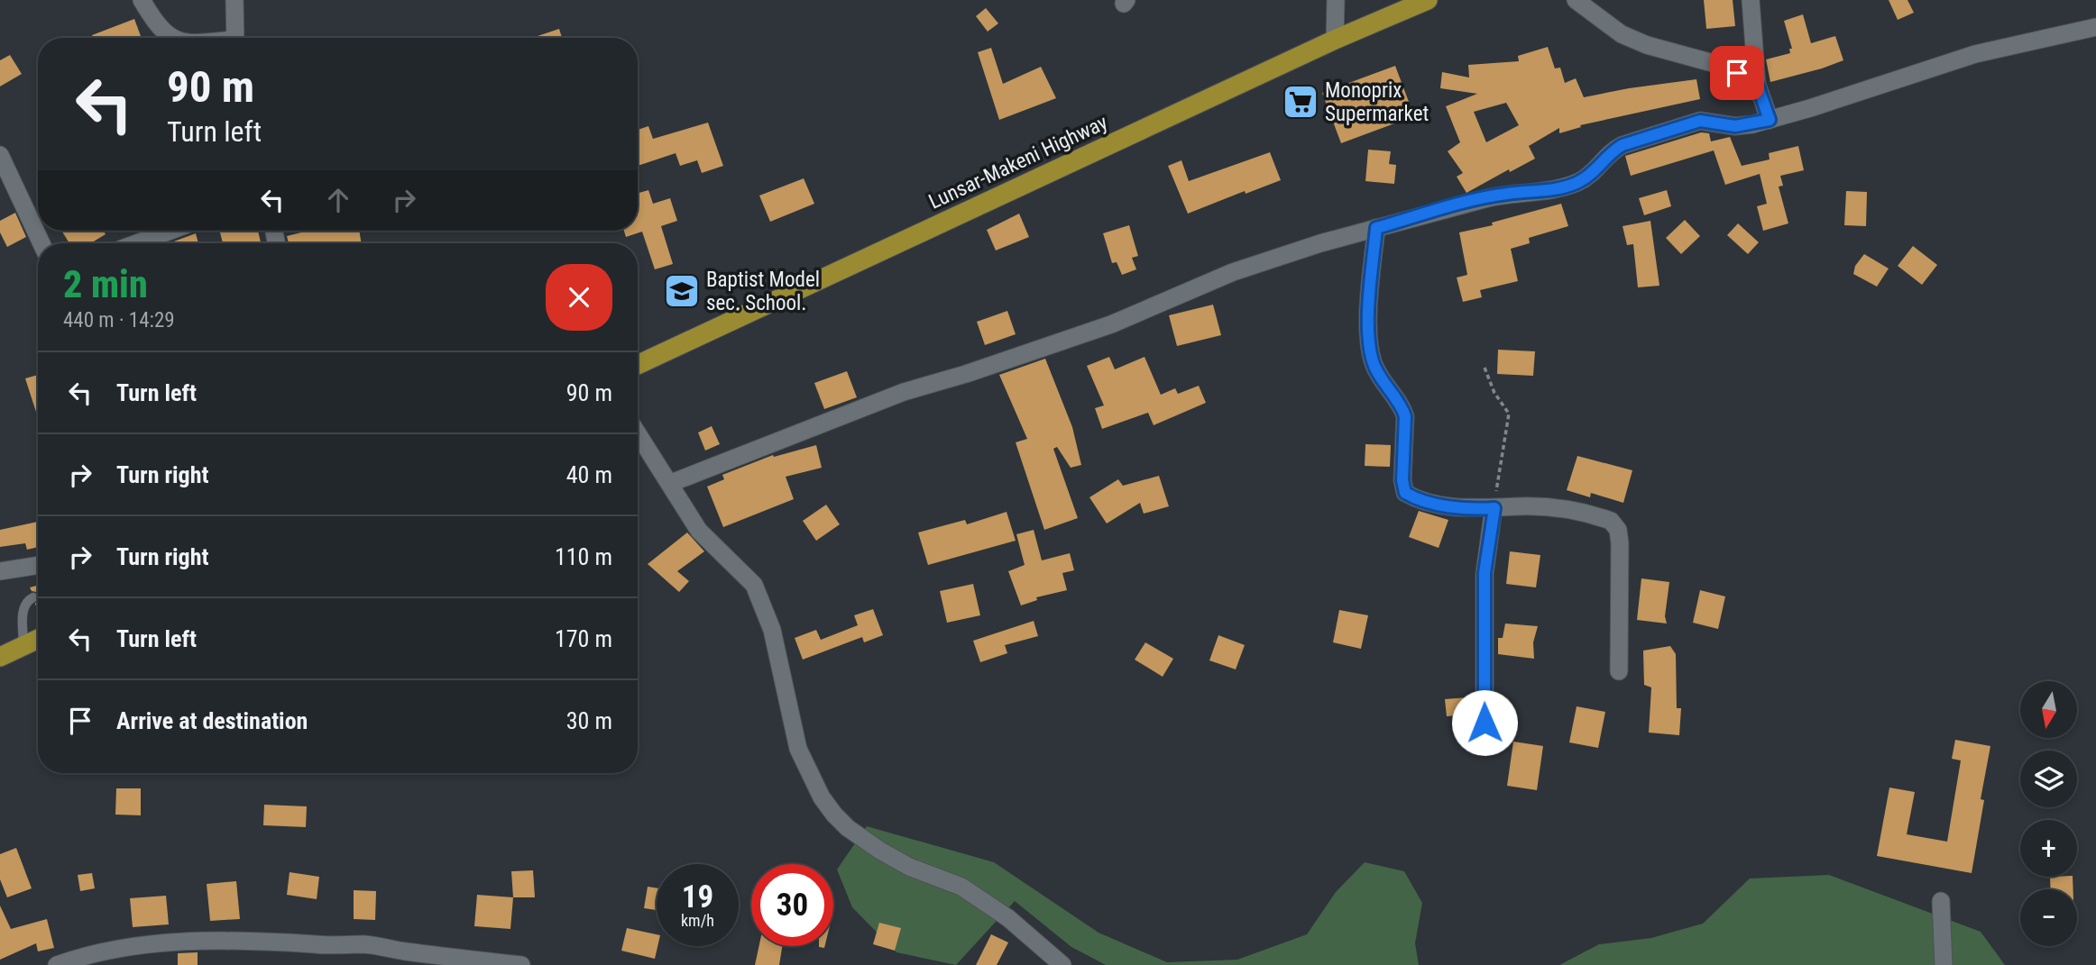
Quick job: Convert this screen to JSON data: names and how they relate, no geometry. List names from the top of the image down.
{
  "streets": {
    "main road": ["Lunsar-Makeni Highway"]
  },
  "places": {
    "supermarket": ["Monoprix Supermarket"],
    "school or university": ["Baptist Model sec. School."]
  },
  "north": "bottom",
  "page": {
    "turn": ["90 m", "Turn left"],
    "heading": ["2 min", "440 m · 14:29"],
    "list": [
      {
        "name": "Turn left",
        "value": "90 m"
      },
      {
        "name": "Turn right",
        "value": "40 m"
      },
      {
        "name": "Turn right",
        "value": "110 m"
      },
      {
        "name": "Turn left",
        "value": "170 m"
      },
      {
        "name": "Arrive at destination",
        "value": "30 m"
      }
    ],
    "map_buttons": ["+", "−"],
    "speed": "19 km/h",
    "limit": "30"
  }
}
